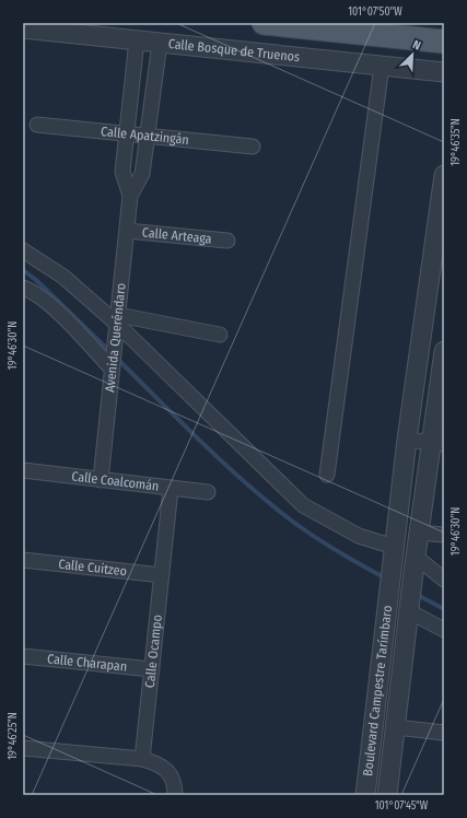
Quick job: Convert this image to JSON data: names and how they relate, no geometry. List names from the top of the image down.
{
  "streets": {
    "street": [
      "Calle Bosque de Truenos",
      "Calle Apatzingán",
      "Calle Arteaga",
      "Avenida Queréndaro",
      "Calle Coalcomán",
      "Calle Cuitzeo",
      "Calle Ocampo",
      "Calle Charapan",
      "Boulevard Campestre Tarímbaro"
    ]
  },
  "crossings": [
    ["Calle Bosque de Truenos", "Avenida Queréndaro"],
    ["Calle Apatzingán", "Avenida Queréndaro"],
    ["Calle Arteaga", "Avenida Queréndaro"],
    ["Avenida Queréndaro", "Calle Coalcomán"],
    ["Calle Coalcomán", "Calle Ocampo"],
    ["Calle Cuitzeo", "Calle Ocampo"],
    ["Calle Ocampo", "Calle Charapan"]
  ],
  "north": "top right",
  "coordinates": [
    "101°07'50\"W",
    "19°46'35\"N",
    "19°46'30\"N",
    "19°46'25\"N",
    "101°07'45\"W"
  ]
}
